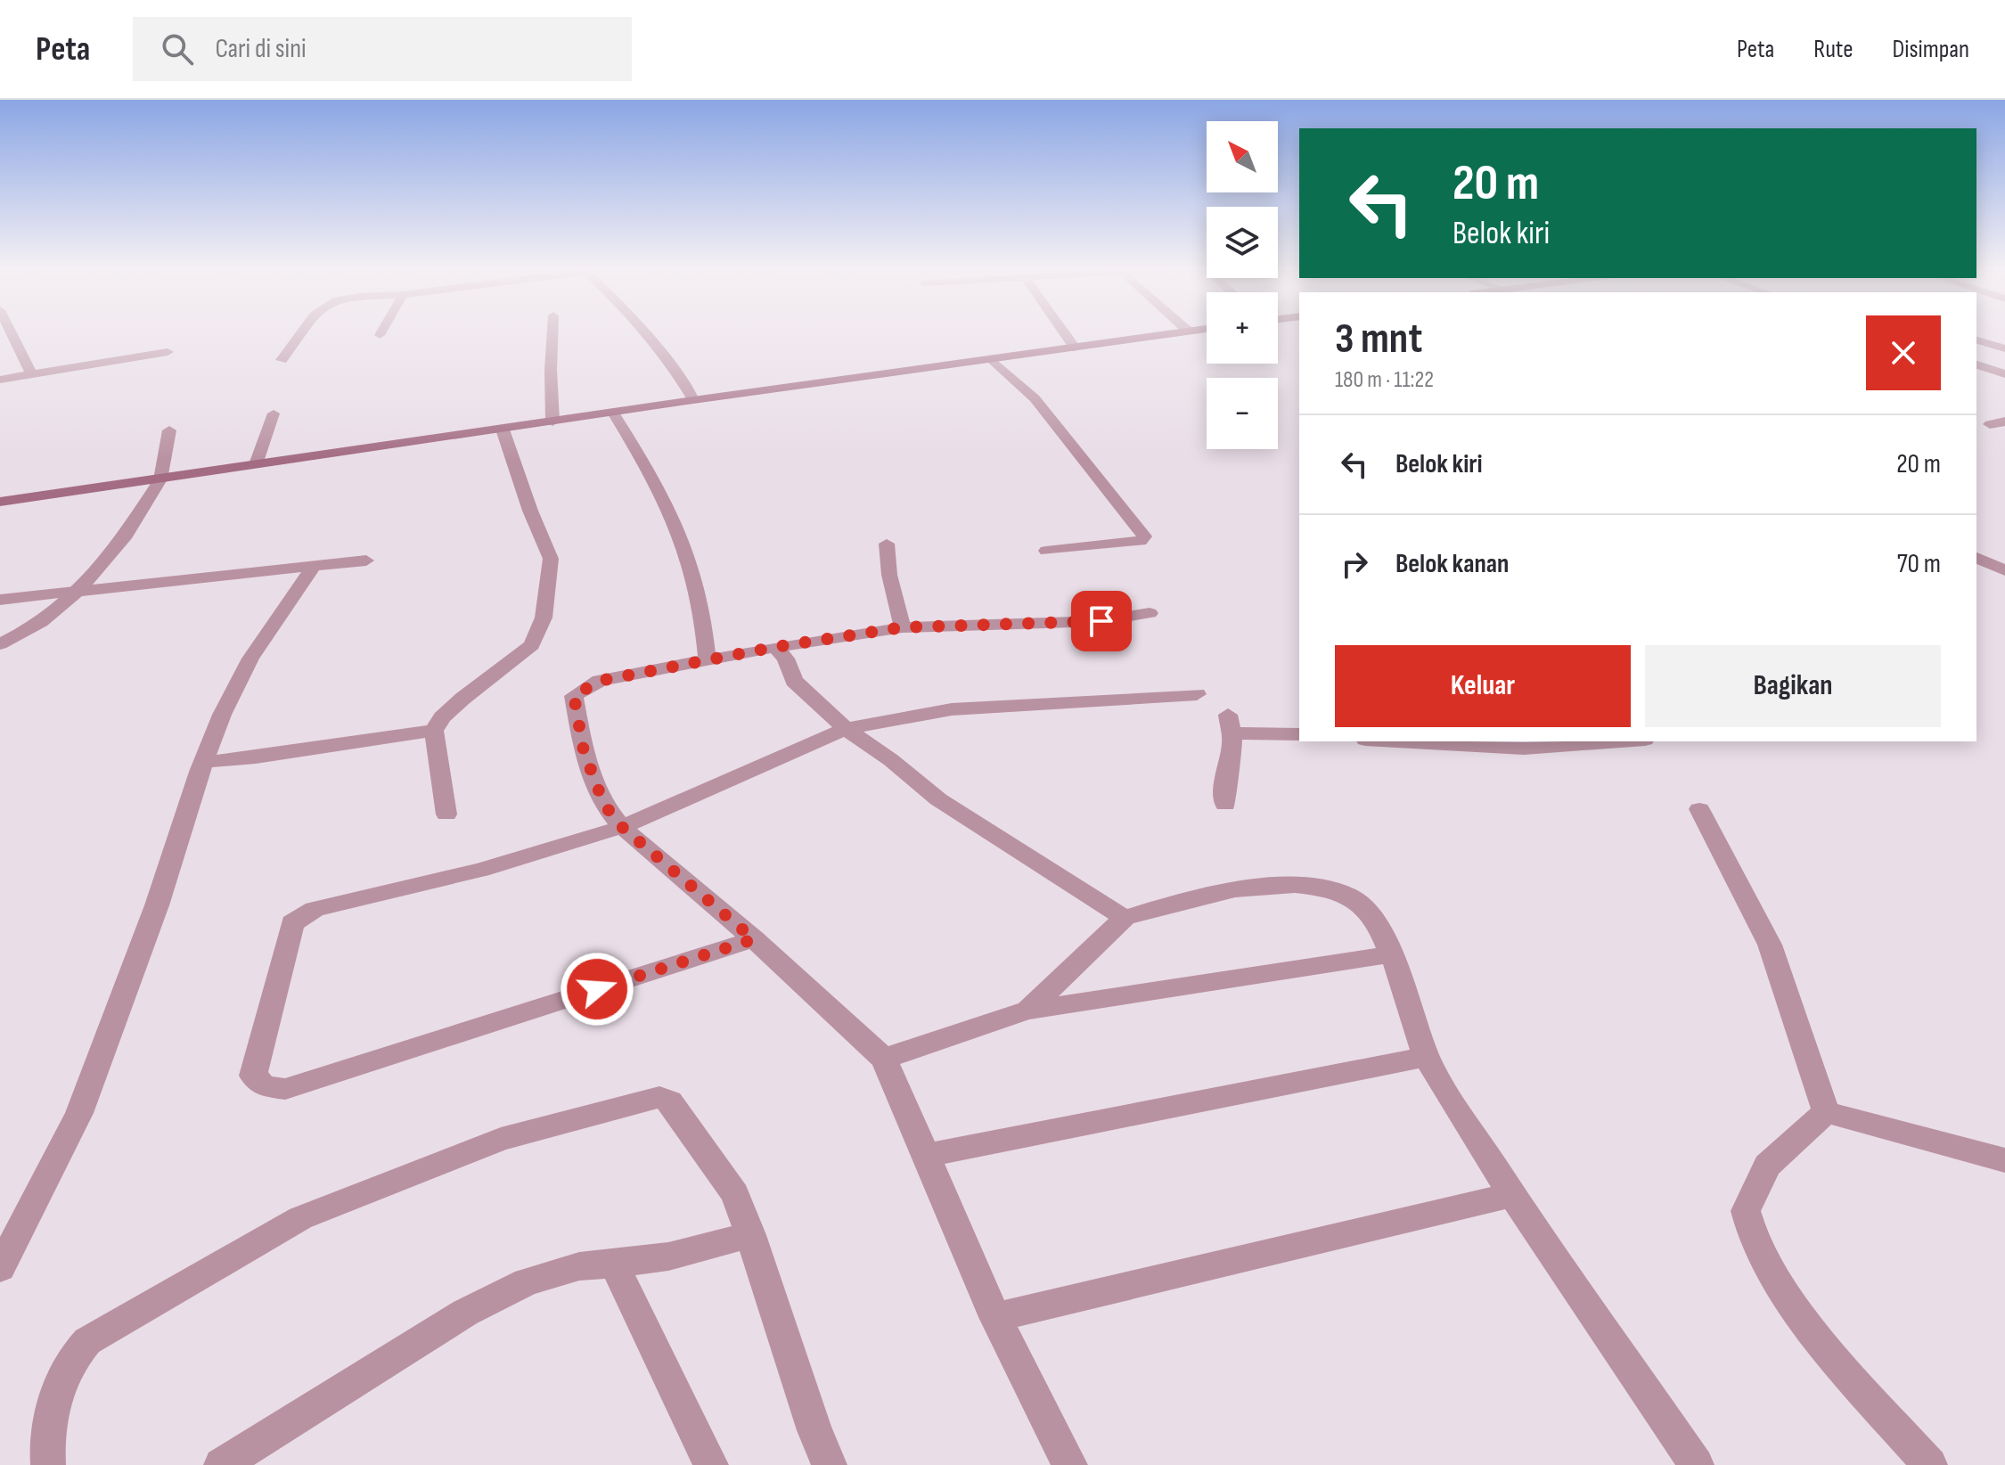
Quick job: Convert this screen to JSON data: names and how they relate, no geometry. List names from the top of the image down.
{
  "north": "top left",
  "page": {
    "header": "Peta",
    "search": "Cari di sini",
    "nav": ["Peta", "Rute", "Disimpan"],
    "map_buttons": ["+", "−"],
    "turn": ["20 m", "Belok kiri"],
    "heading": ["3 mnt", "180 m · 11:22"],
    "list": [
      {
        "name": "Belok kiri",
        "value": "20 m"
      },
      {
        "name": "Belok kanan",
        "value": "70 m"
      }
    ],
    "buttons": ["Keluar", "Bagikan"]
  }
}
